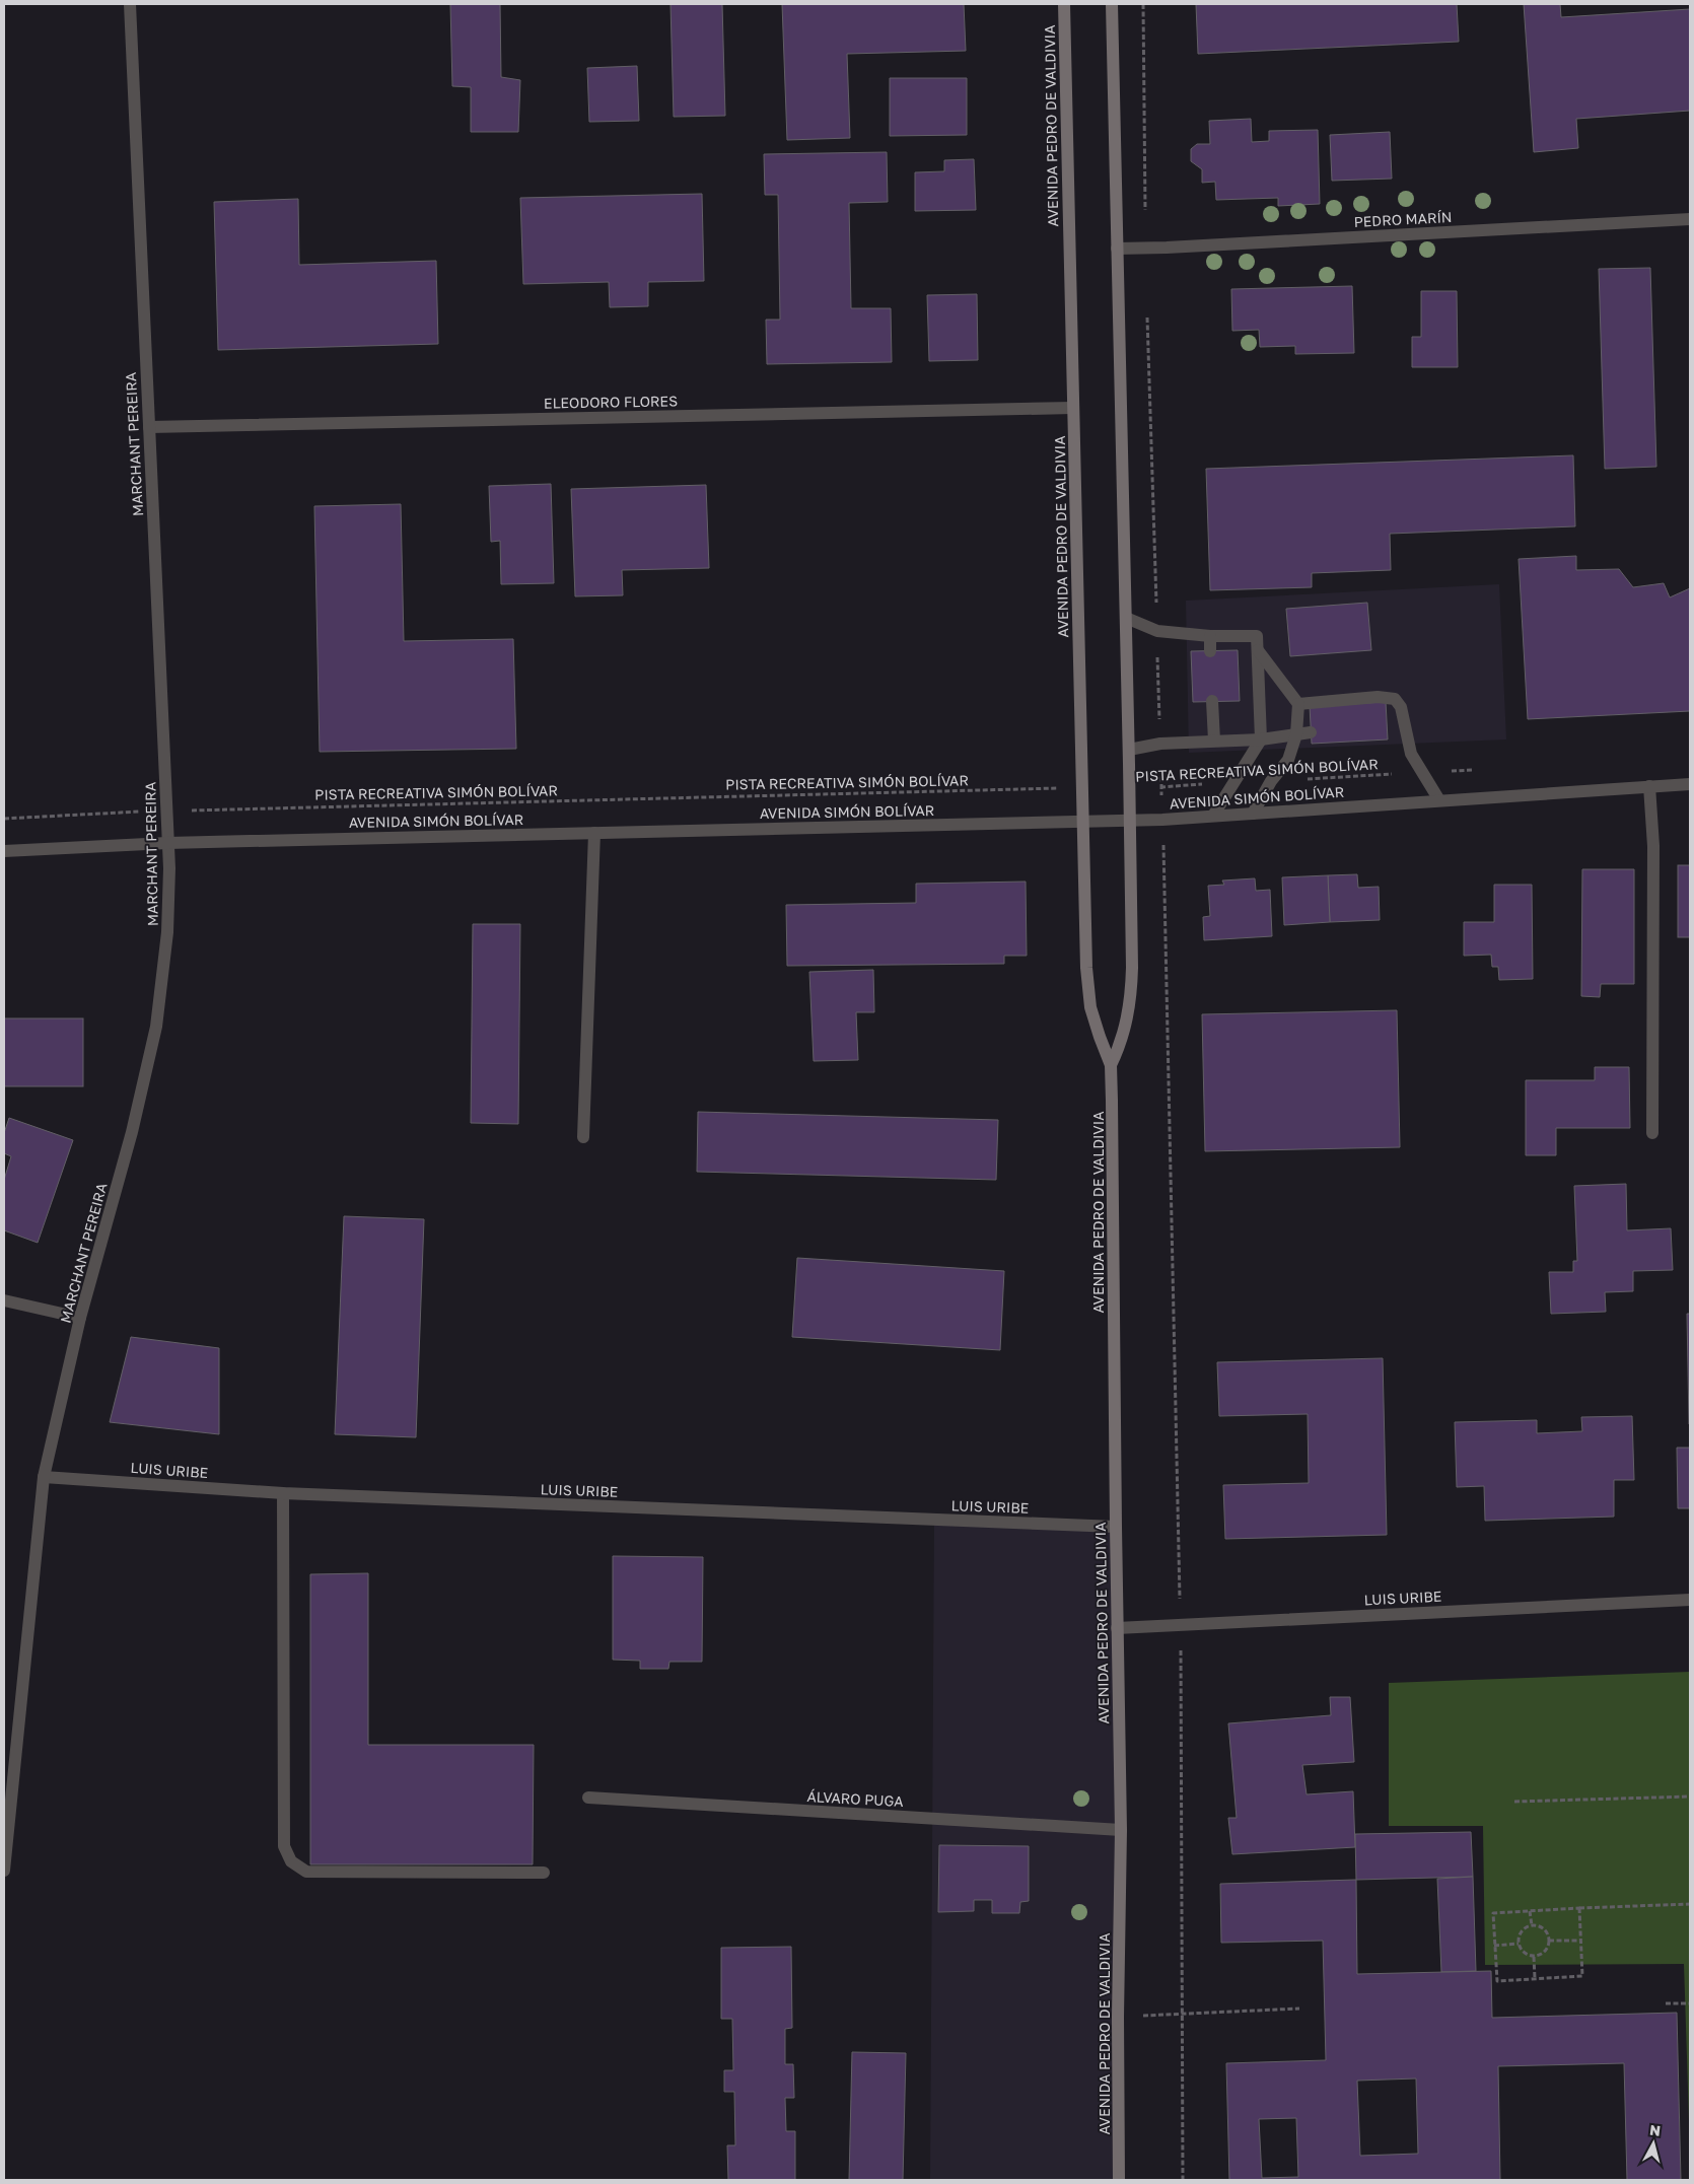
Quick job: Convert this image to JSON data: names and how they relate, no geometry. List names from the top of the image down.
{
  "streets": {
    "main road": ["AVENIDA PEDRO DE VALDIVIA"],
    "street": [
      "PEDRO MARÍN",
      "ELEODORO FLORES",
      "MARCHANT PEREIRA",
      "AVENIDA SIMÓN BOLÍVAR",
      "LUIS URIBE",
      "ÁLVARO PUGA"
    ],
    "path": ["PISTA RECREATIVA SIMÓN BOLÍVAR"]
  },
  "crossings": [
    ["AVENIDA PEDRO DE VALDIVIA", "PEDRO MARÍN"],
    ["AVENIDA PEDRO DE VALDIVIA", "ELEODORO FLORES"],
    ["AVENIDA PEDRO DE VALDIVIA", "PISTA RECREATIVA SIMÓN BOLÍVAR"],
    ["AVENIDA PEDRO DE VALDIVIA", "AVENIDA SIMÓN BOLÍVAR"],
    ["AVENIDA PEDRO DE VALDIVIA", "LUIS URIBE"],
    ["AVENIDA PEDRO DE VALDIVIA", "ÁLVARO PUGA"],
    ["ELEODORO FLORES", "MARCHANT PEREIRA"],
    ["MARCHANT PEREIRA", "PISTA RECREATIVA SIMÓN BOLÍVAR"],
    ["MARCHANT PEREIRA", "AVENIDA SIMÓN BOLÍVAR"],
    ["MARCHANT PEREIRA", "LUIS URIBE"]
  ],
  "north": "top"
}
